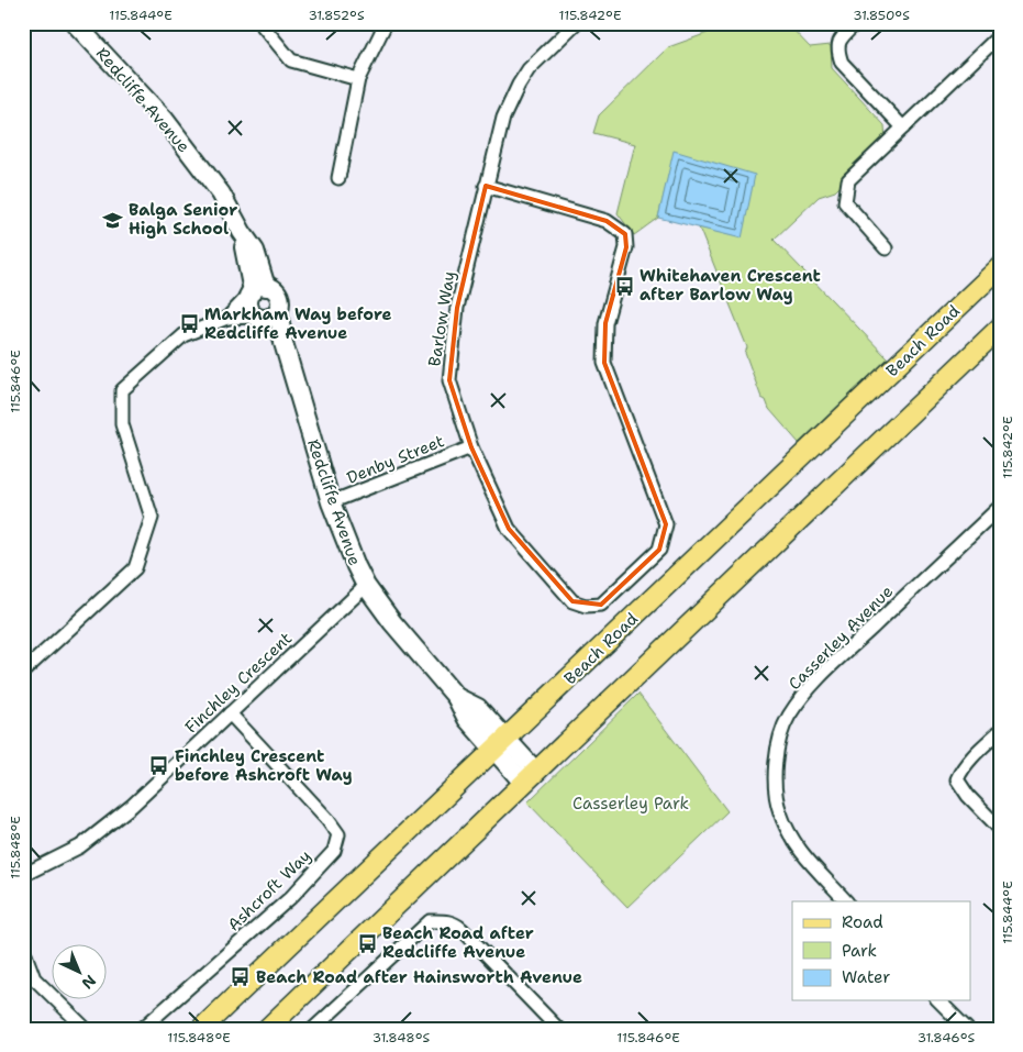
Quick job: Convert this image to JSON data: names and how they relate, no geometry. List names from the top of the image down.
{
  "streets": {
    "main road": ["Beach Road"],
    "street": [
      "Redcliffe Avenue",
      "Barlow Way",
      "Denby Street",
      "Casserley Avenue",
      "Finchley Crescent",
      "Ashcroft Way"
    ]
  },
  "crossings": [
    ["Redcliffe Avenue", "Beach Road"],
    ["Redcliffe Avenue", "Denby Street"],
    ["Redcliffe Avenue", "Finchley Crescent"],
    ["Barlow Way", "Denby Street"],
    ["Finchley Crescent", "Ashcroft Way"]
  ],
  "parks": ["Casserley Park"],
  "places": {
    "school or university": ["Balga Senior High School"],
    "bus stop": [
      "Whitehaven Crescent after Barlow Way",
      "Markham Way before Redcliffe Avenue",
      "Finchley Crescent before Ashcroft Way",
      "Beach Road after Redcliffe Avenue",
      "Beach Road after Hainsworth Avenue"
    ]
  },
  "legend": ["Road", "Park", "Water"],
  "north": "bottom right",
  "coordinates": [
    "115.844°E",
    "31.852°S",
    "115.842°E",
    "31.850°S",
    "115.846°E",
    "115.848°E",
    "31.848°S",
    "31.846°S"
  ]
}
